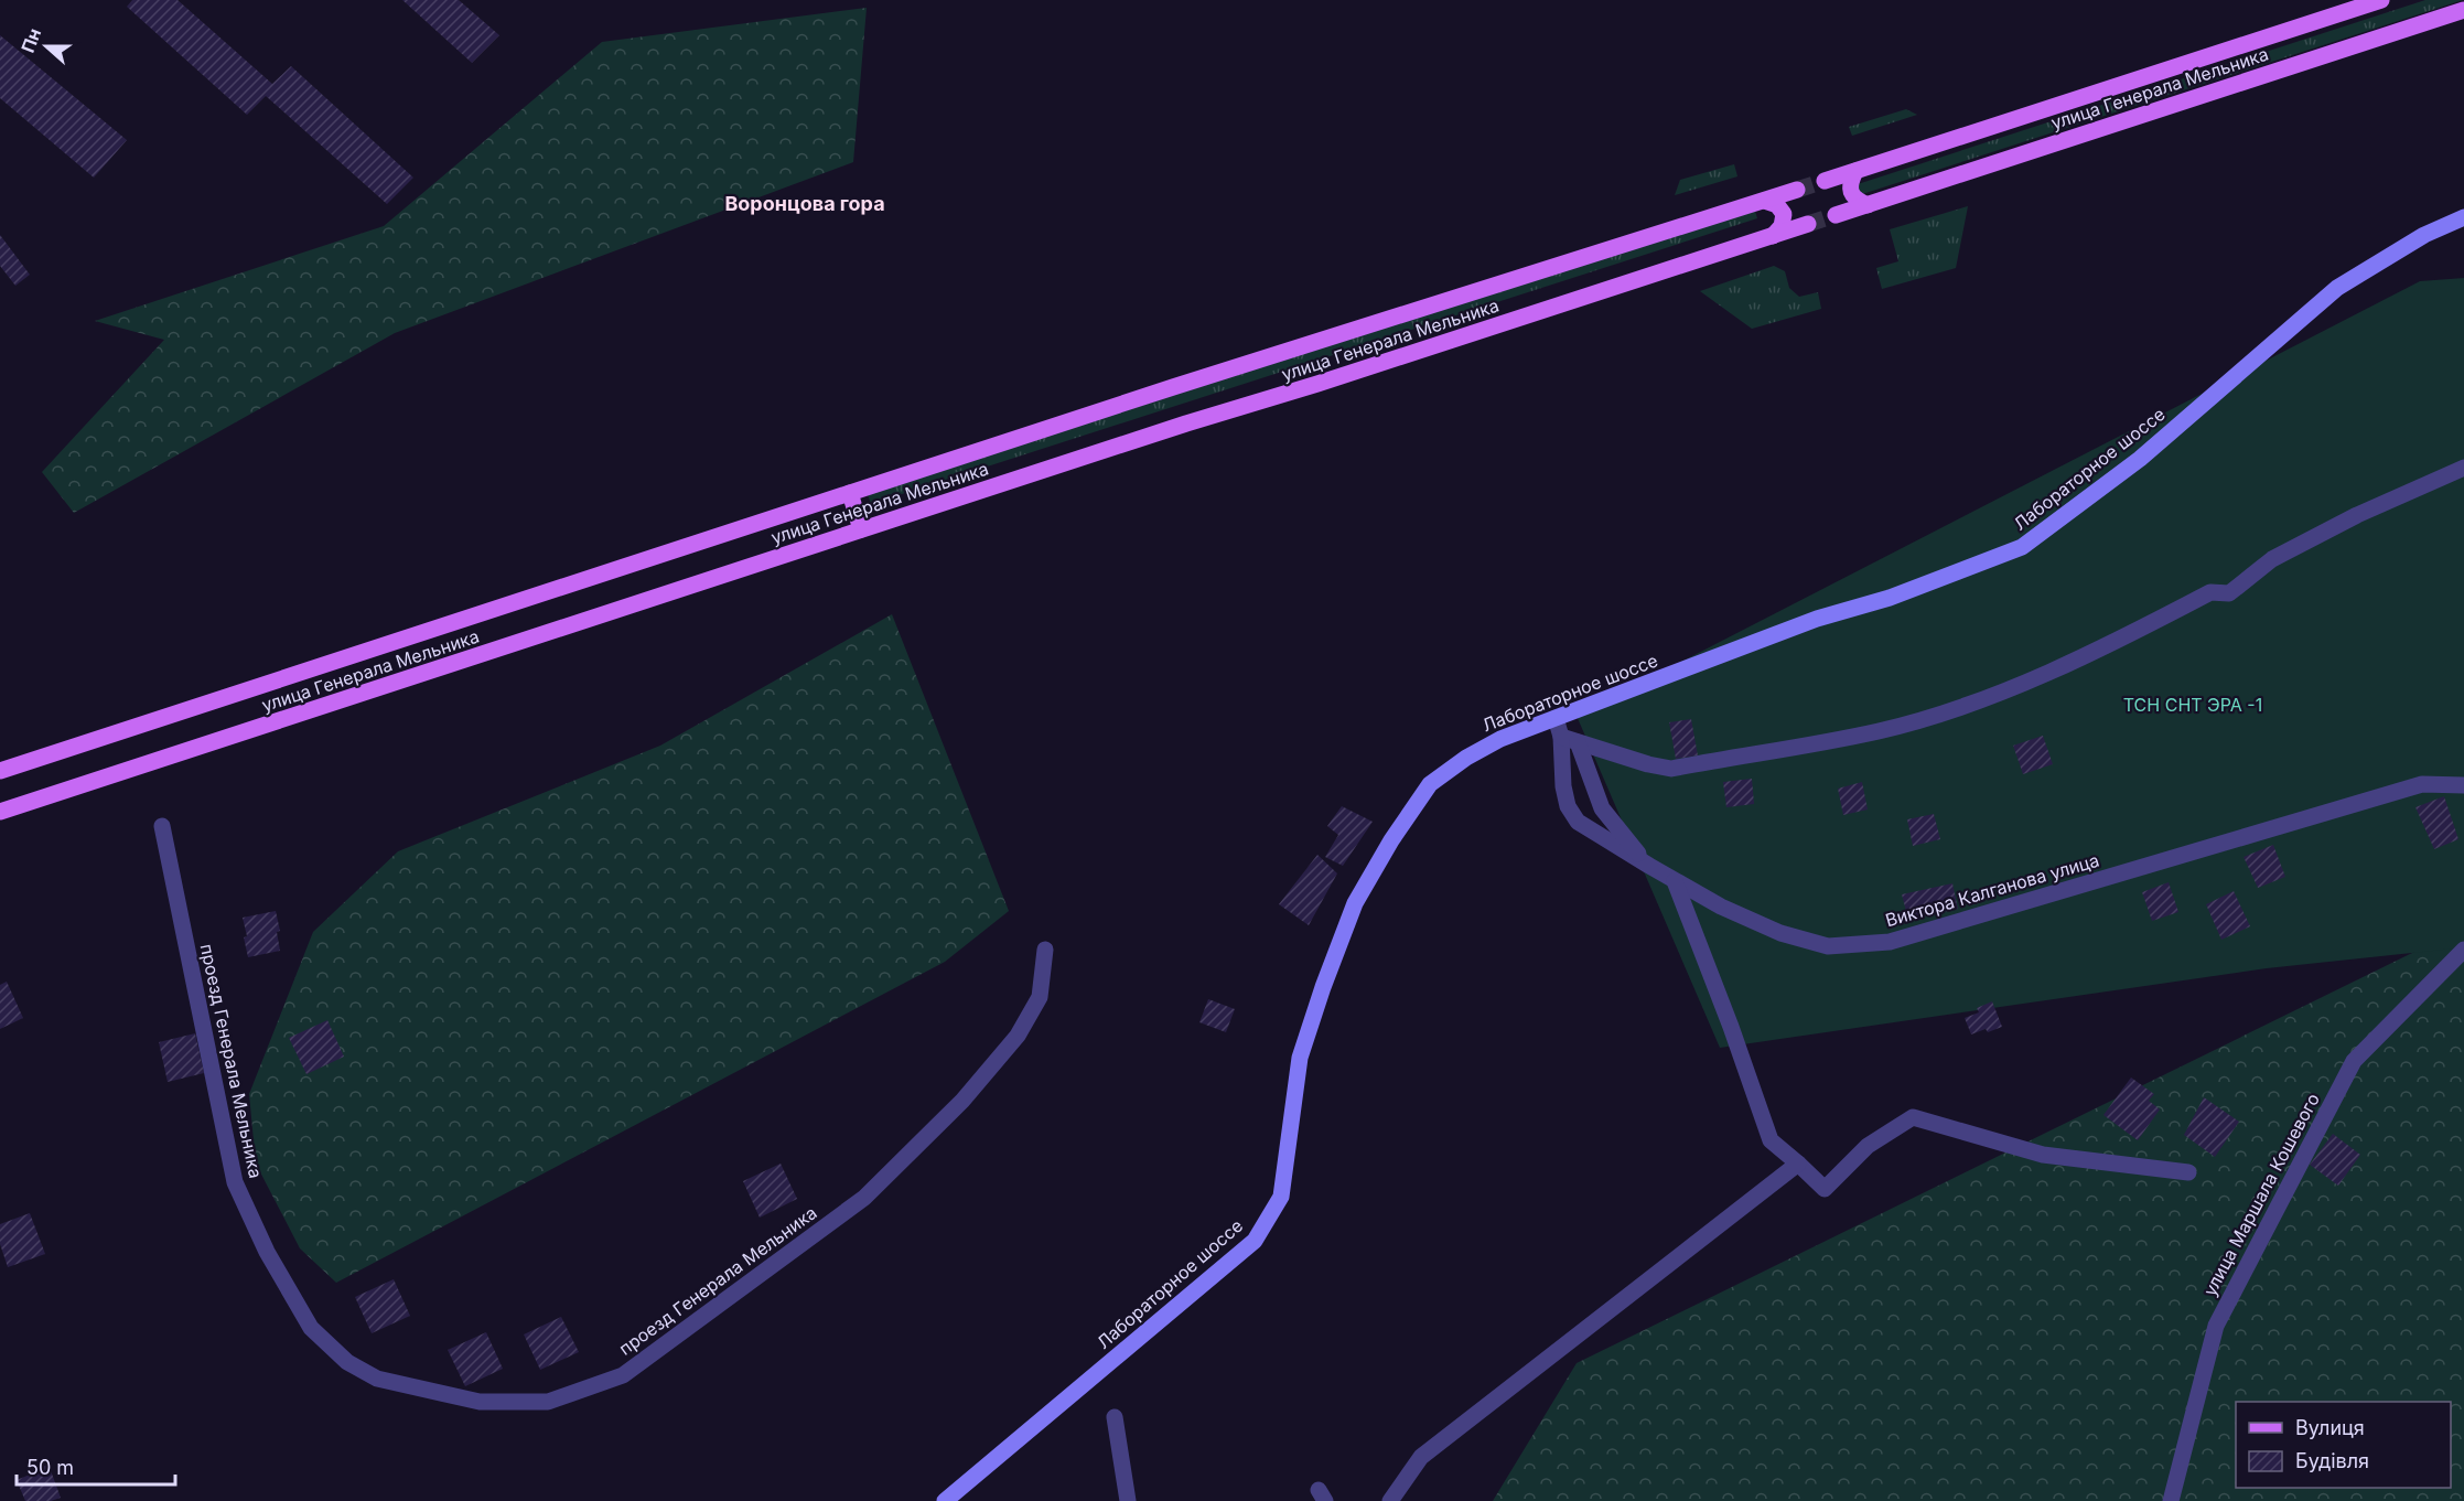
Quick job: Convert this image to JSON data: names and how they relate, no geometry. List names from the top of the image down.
{
  "streets": {
    "main road": ["улица Генерала Мельника", "Лабораторное шоссе"],
    "street": ["Виктора Калганова улица", "проезд Генерала Мельника", "улица Маршала Кошевого"]
  },
  "crossings": [
    ["Лабораторное шоссе", "Виктора Калганова улица"]
  ],
  "districts": ["Воронцова гора"],
  "parks": ["ТСН СНТ ЭРА -1"],
  "legend": ["Вулиця", "Будівля"],
  "scale_bar": "50 m",
  "north": "left"
}
